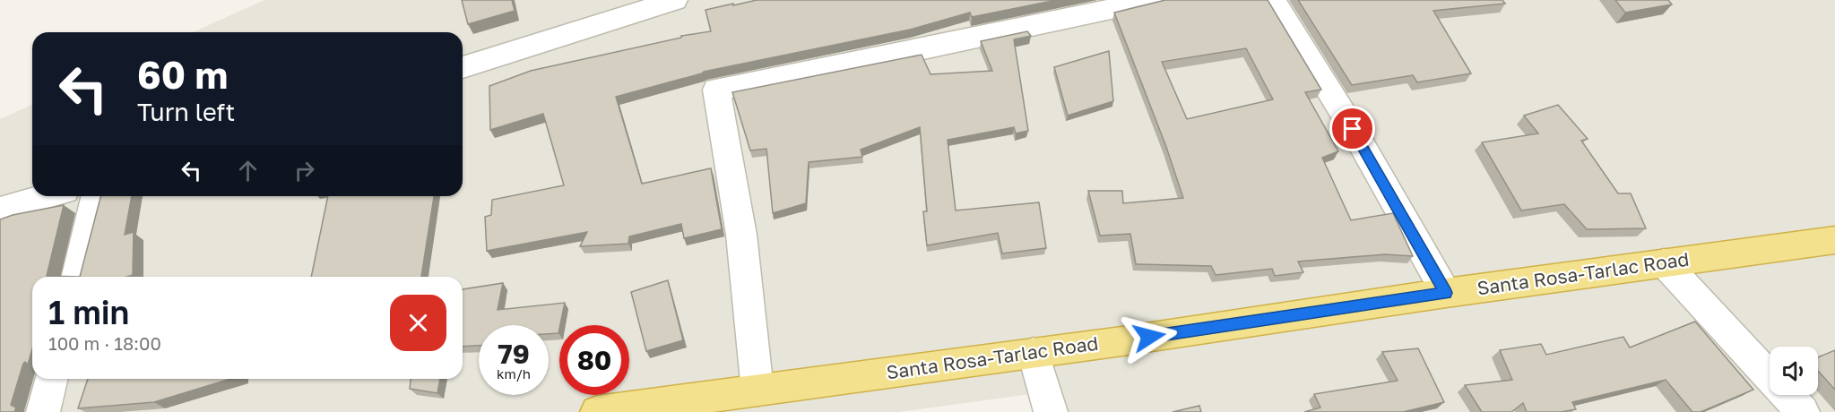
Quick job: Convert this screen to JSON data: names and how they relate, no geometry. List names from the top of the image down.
{
  "streets": {
    "highway": ["Santa Rosa-Tarlac Road"]
  },
  "page": {
    "turn": ["60 m", "Turn left"],
    "heading": ["1 min", "100 m · 18:00"],
    "speed": "79 km/h",
    "limit": "80"
  }
}
